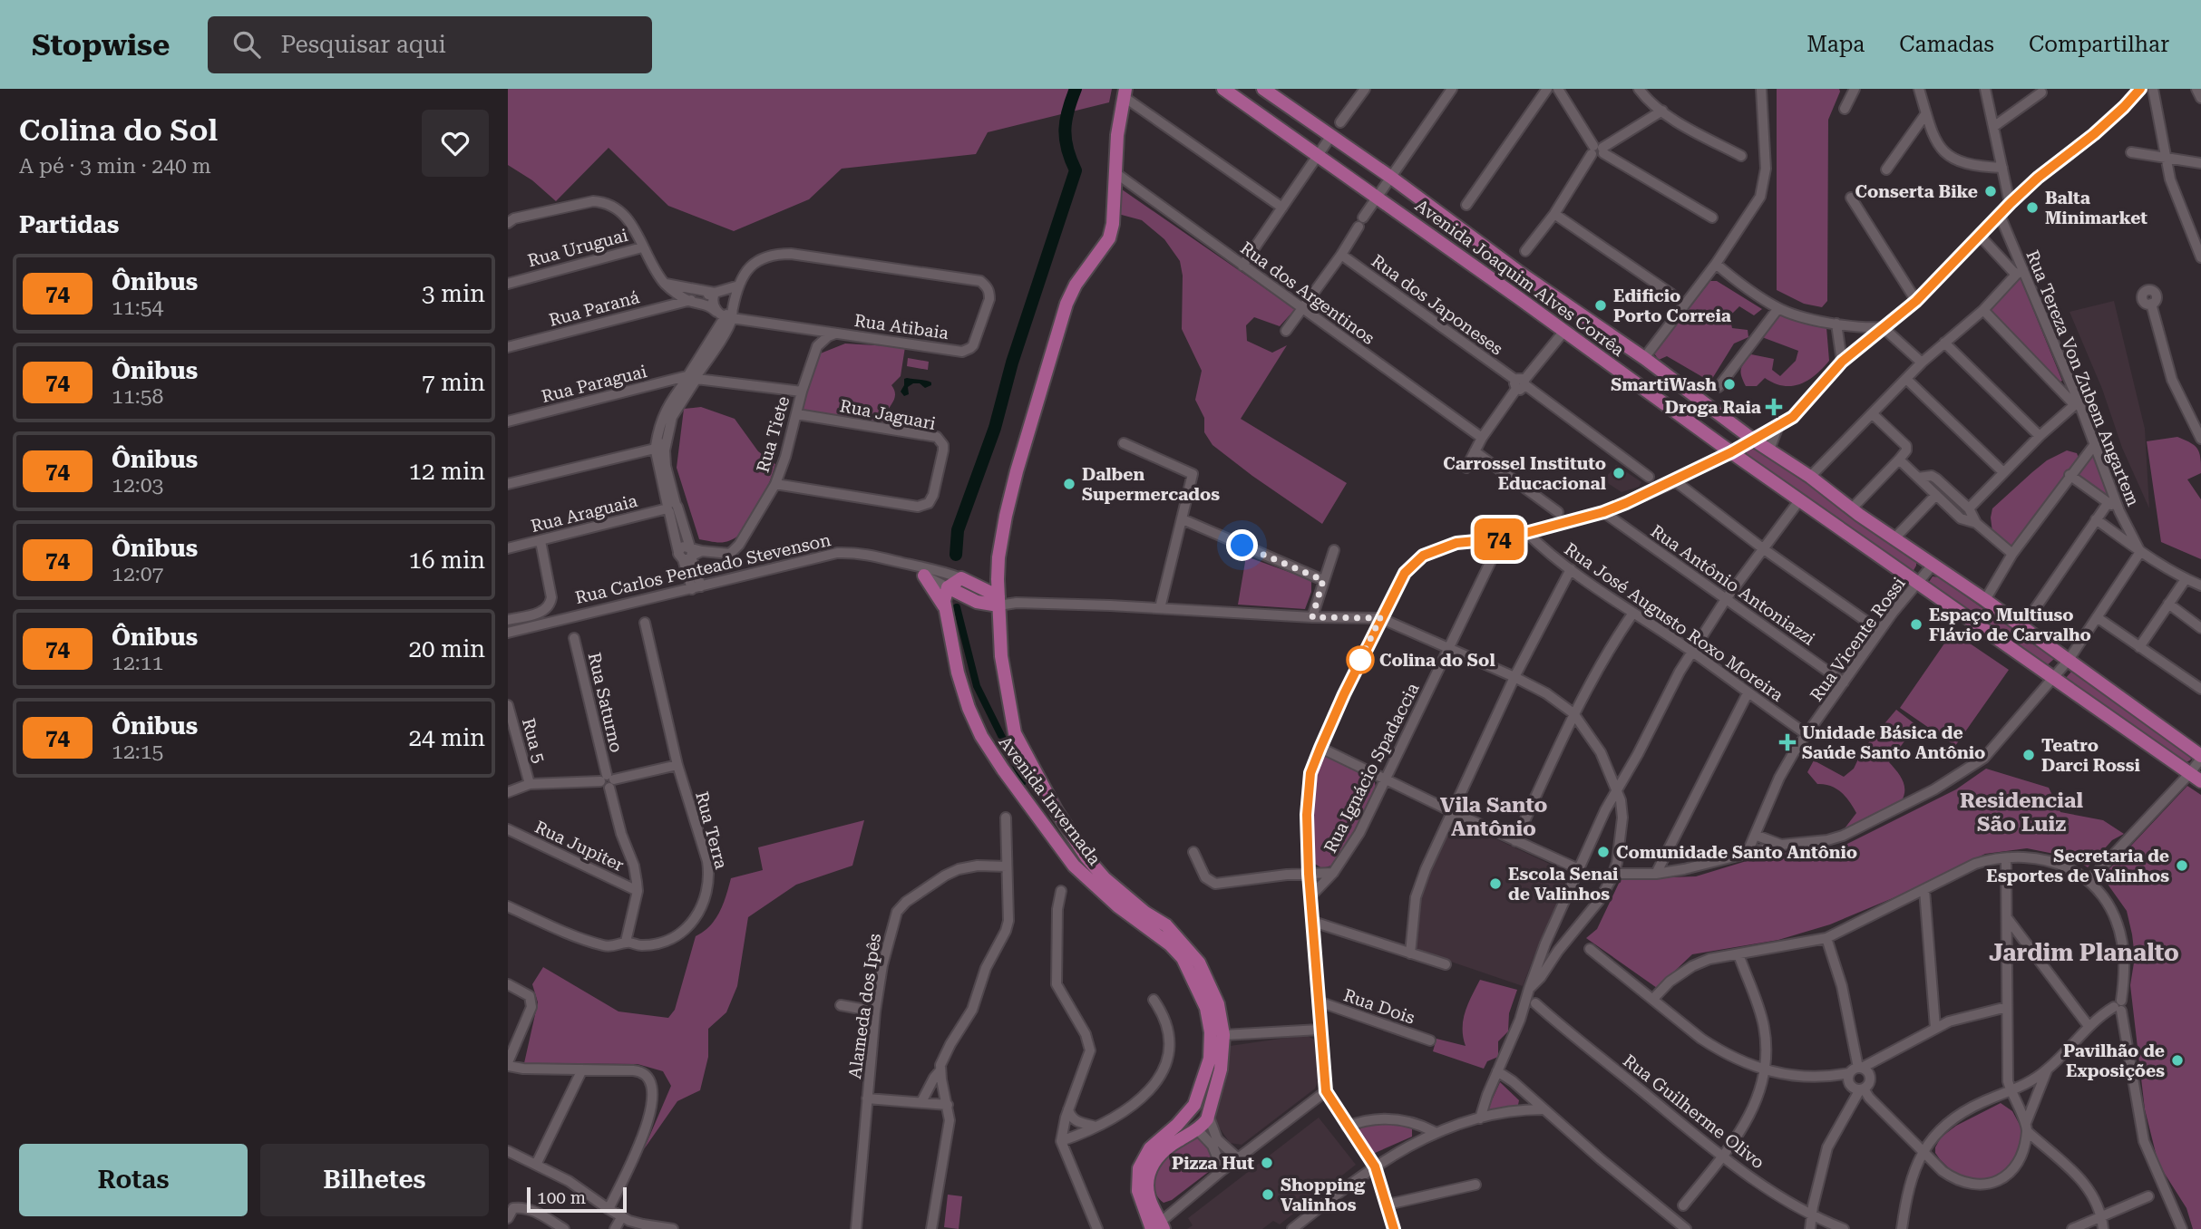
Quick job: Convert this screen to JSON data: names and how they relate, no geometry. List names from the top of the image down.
{
  "streets": {
    "main road": ["Avenida Joaquim Alves Corrêa", "Rua Carlos Penteado Stevenson", "Avenida Invernada"],
    "street": [
      "Rua Uruguai",
      "Rua dos Argentinos",
      "Rua dos Japoneses",
      "Rua Paraná",
      "Rua Atibaia",
      "Rua Tereza Von Zubem Angartem",
      "Rua Paraguai",
      "Rua Jaguari",
      "Rua Tiete",
      "Rua Araguaia",
      "Rua Antônio Antoniazzi",
      "Rua José Augusto Roxo Moreira",
      "Rua Vicente Rossi",
      "Rua Saturno",
      "Rua 5",
      "Rua Ignácio Spadaccia",
      "Rua Terra",
      "Rua Jupiter",
      "Alameda dos Ipês",
      "Rua Dois",
      "Rua Guilherme Olivo"
    ]
  },
  "crossings": [
    ["Avenida Joaquim Alves Corrêa", "Rua Vicente Rossi"],
    ["Rua dos Argentinos", "Avenida Invernada"],
    ["Rua Paraná", "Rua Atibaia"],
    ["Rua Atibaia", "Rua Tiete"],
    ["Rua Jaguari", "Rua Tiete"],
    ["Rua Carlos Penteado Stevenson", "Avenida Invernada"],
    ["Rua Antônio Antoniazzi", "Rua Vicente Rossi"],
    ["Rua José Augusto Roxo Moreira", "Rua Vicente Rossi"],
    ["Rua Saturno", "Rua Terra"],
    ["Rua Saturno", "Rua Jupiter"]
  ],
  "districts": ["Residencial São Luiz", "Vila Santo Antônio", "Jardim Planalto"],
  "places": {
    "other": [
      "Conserta Bike",
      "Balta Minimarket",
      "Edificio Porto Correia",
      "SmartiWash",
      "Carrossel Instituto Educacional",
      "Dalben Supermercados",
      "Espaço Multiuso Flávio de Carvalho",
      "Colina do Sol",
      "Teatro Darci Rossi",
      "Comunidade Santo Antônio",
      "Secretaria de Esportes de Valinhos",
      "Escola Senai de Valinhos",
      "Pavilhão de Exposições",
      "Pizza Hut",
      "Shopping Valinhos"
    ],
    "health": ["Droga Raia", "Unidade Básica de Saúde Santo Antônio"]
  },
  "lines": ["bus line 74"],
  "scale_bar": "100 m",
  "page": {
    "header": "Stopwise",
    "search": "Pesquisar aqui",
    "nav": ["Mapa", "Camadas", "Compartilhar"],
    "heading": [
      ["Colina do Sol", "A pé · 3 min · 240 m"],
      "Partidas"
    ],
    "on_map": "74",
    "list": [
      {
        "mark": "74",
        "name": "Ônibus",
        "note": "11:54",
        "value": "3 min"
      },
      {
        "mark": "74",
        "name": "Ônibus",
        "note": "11:58",
        "value": "7 min"
      },
      {
        "mark": "74",
        "name": "Ônibus",
        "note": "12:03",
        "value": "12 min"
      },
      {
        "mark": "74",
        "name": "Ônibus",
        "note": "12:07",
        "value": "16 min"
      },
      {
        "mark": "74",
        "name": "Ônibus",
        "note": "12:11",
        "value": "20 min"
      },
      {
        "mark": "74",
        "name": "Ônibus",
        "note": "12:15",
        "value": "24 min"
      }
    ],
    "buttons": ["Rotas", "Bilhetes"],
    "scale": "100 m"
  }
}
